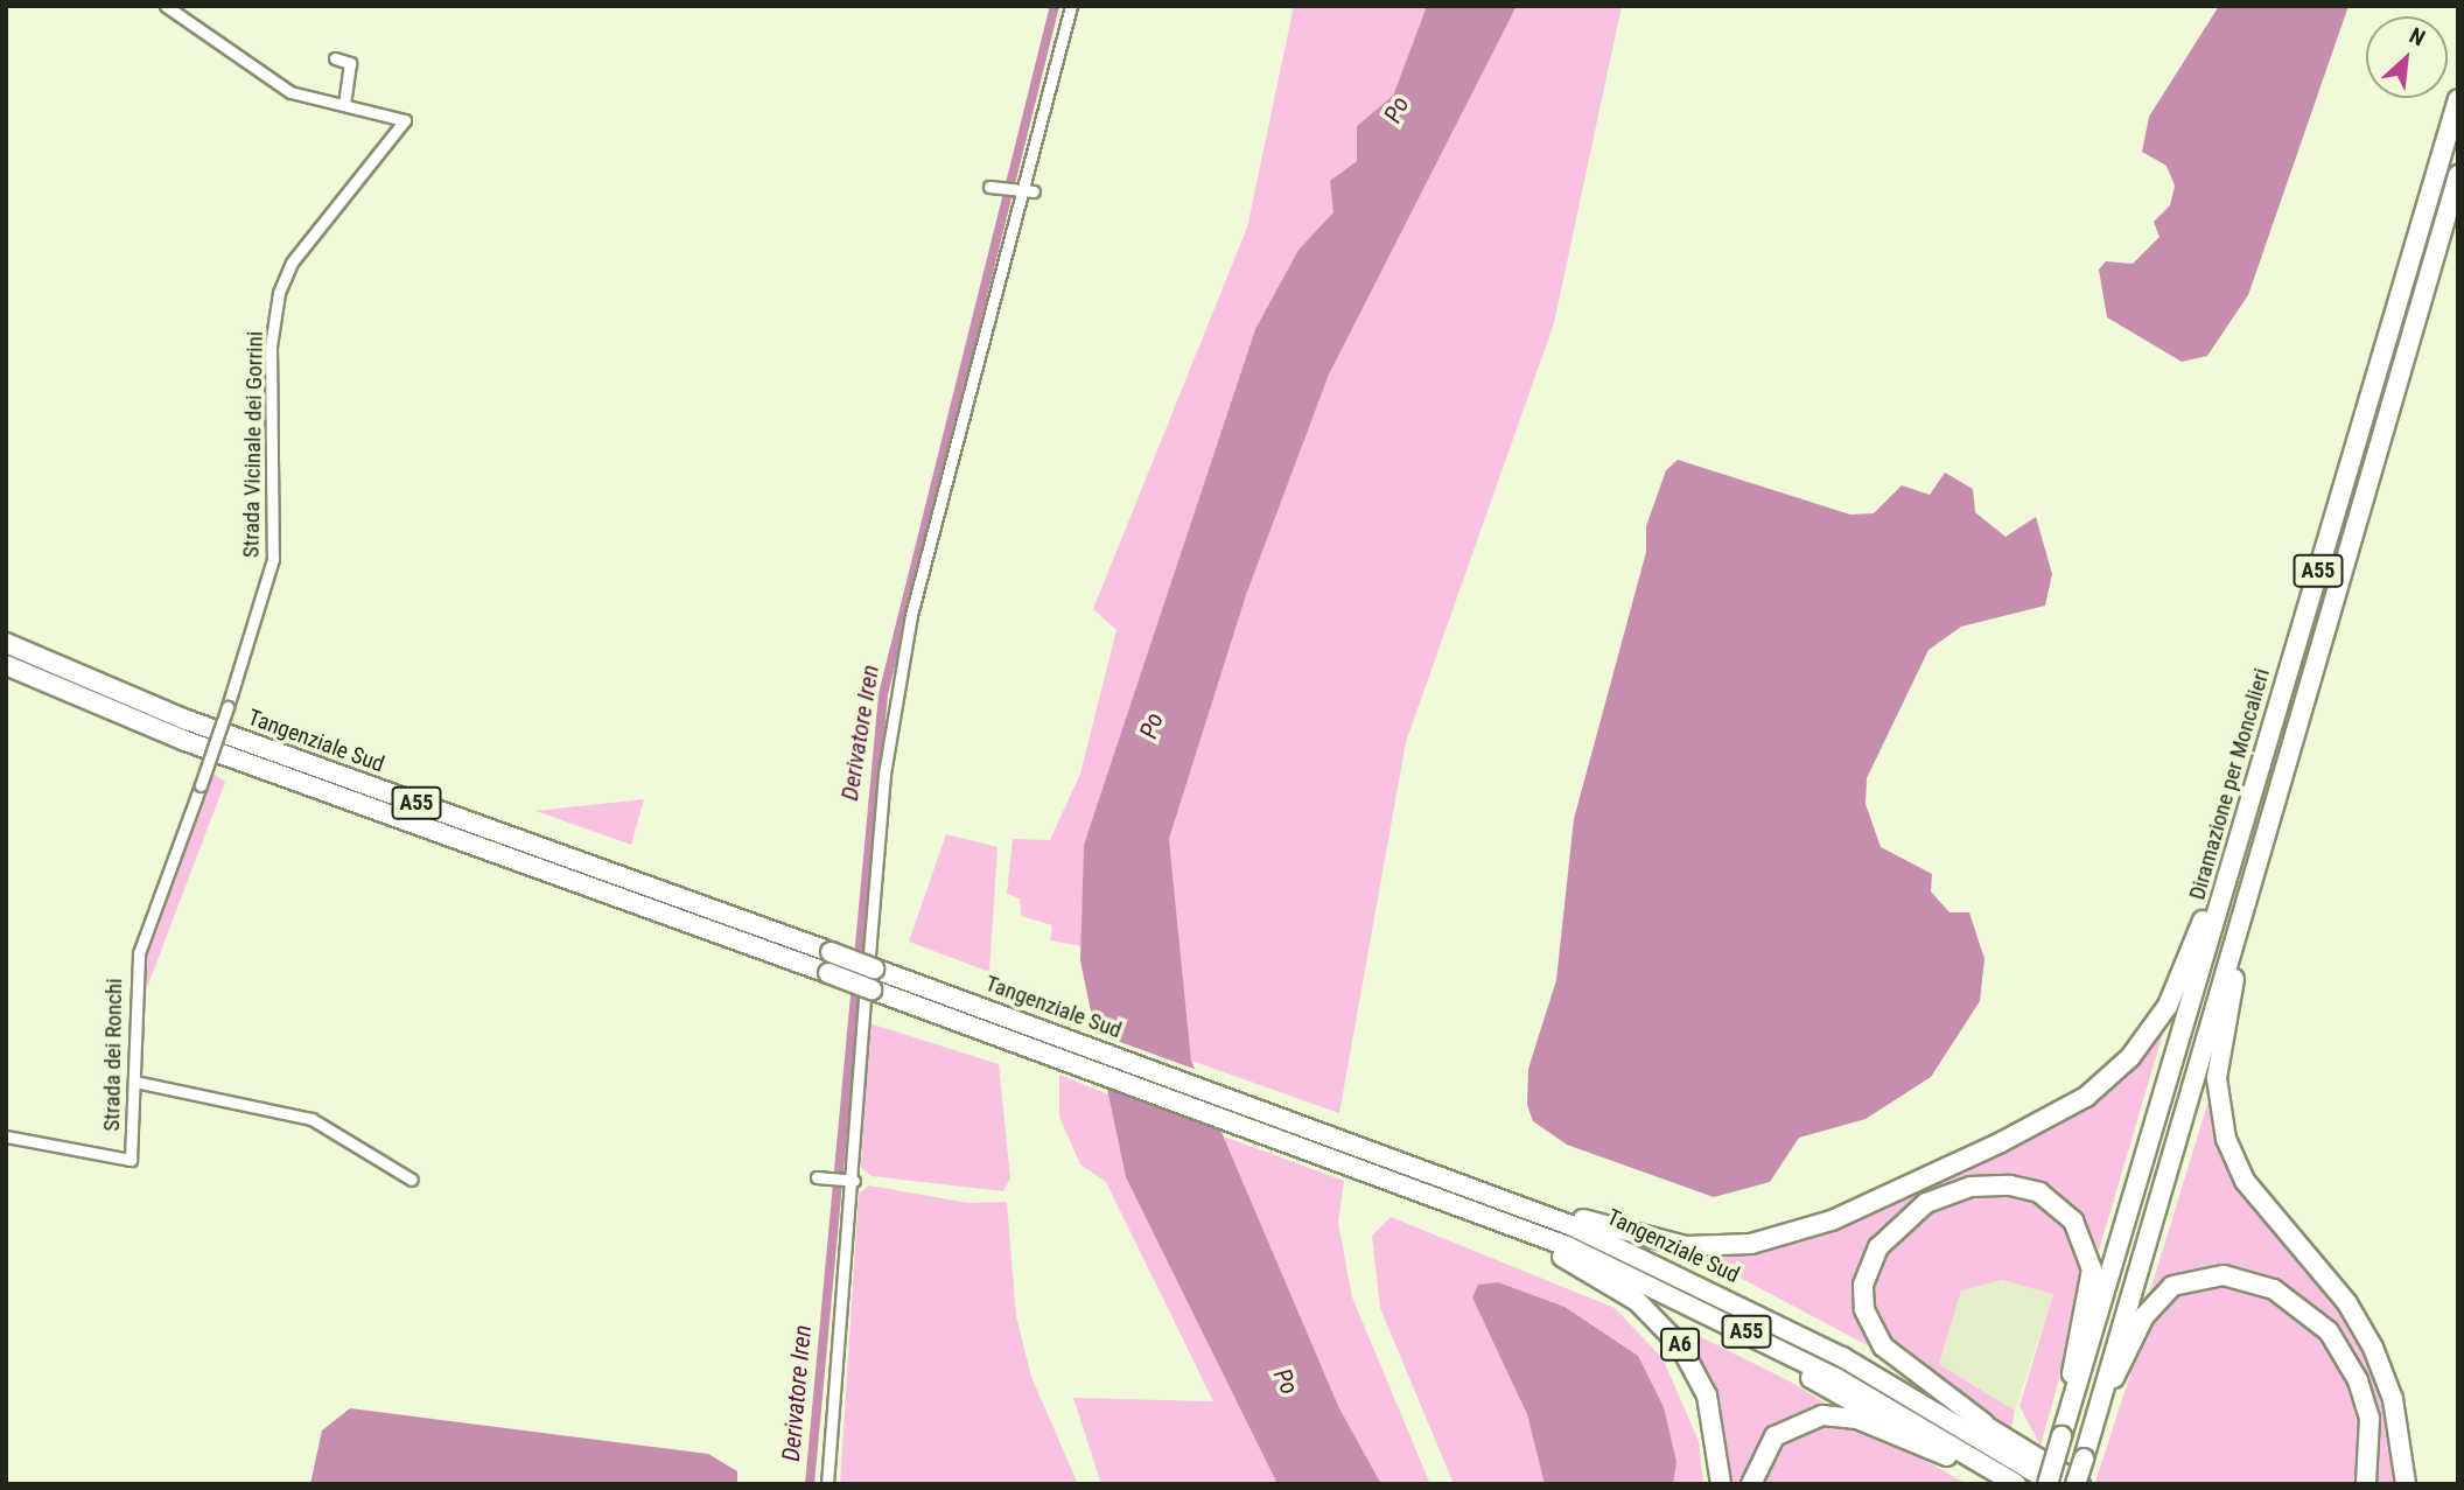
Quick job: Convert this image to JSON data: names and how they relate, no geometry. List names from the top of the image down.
{
  "streets": {
    "highway": [
      "A55",
      "Tangenziale Sud",
      "Diramazione per Moncalieri",
      "A6"
    ],
    "street": ["Strada Vicinale dei Gorrini", "Strada dei Ronchi"]
  },
  "crossings": [
    ["Strada Vicinale dei Gorrini", "Strada dei Ronchi"],
    ["Tangenziale Sud", "A6"]
  ],
  "water": ["Po", "Derivatore Iren"],
  "north": "top right"
}
